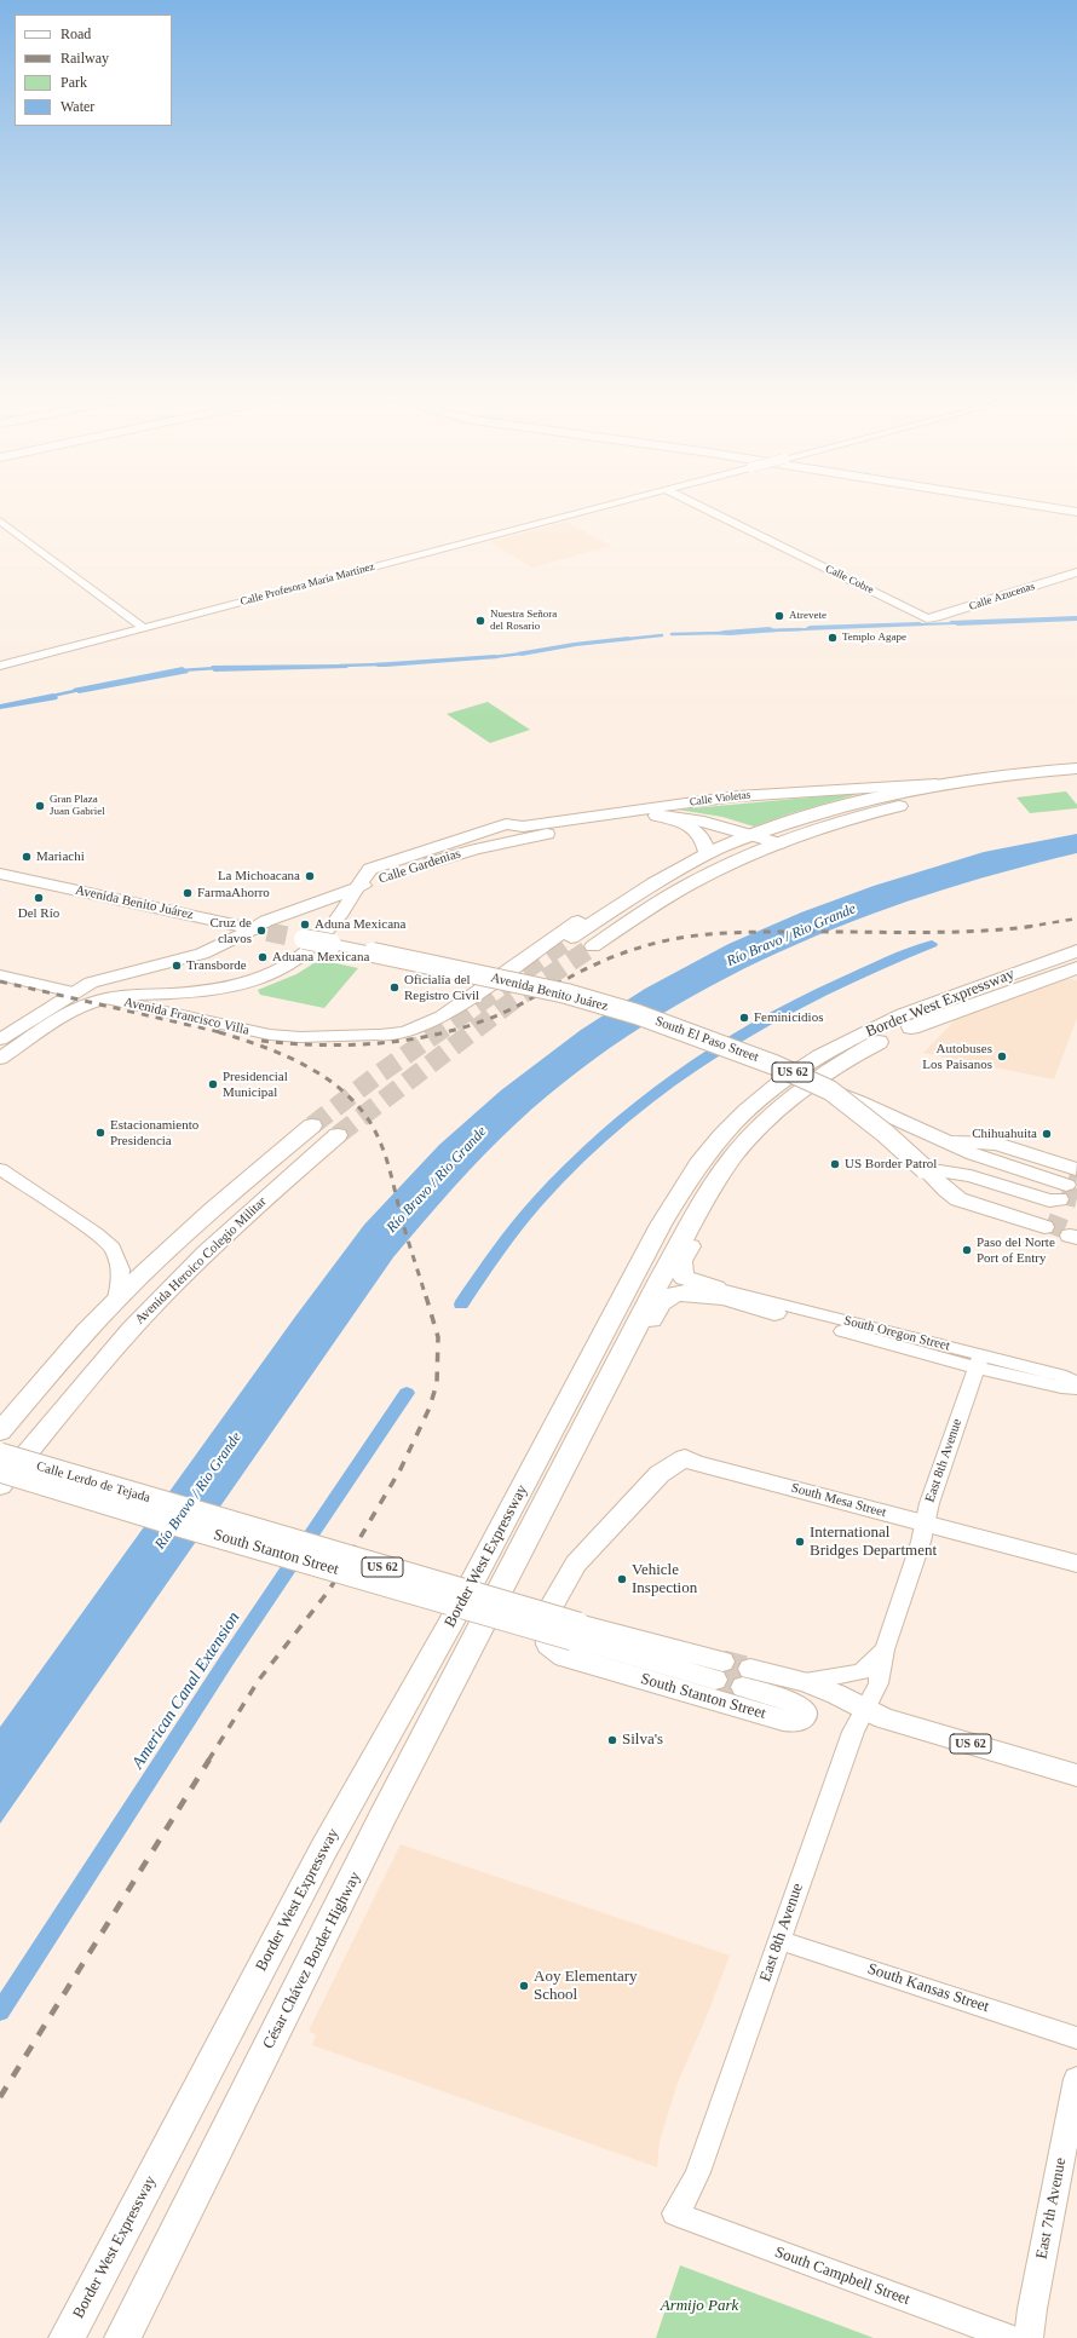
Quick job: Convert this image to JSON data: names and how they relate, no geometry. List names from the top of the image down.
{
  "streets": {
    "highway": ["Border West Expressway", "Avenida Heroico Colegio Militar", "César Chávez Border Highway"],
    "main road": [
      "Calle Violetas",
      "Calle Gardenias",
      "Avenida Benito Juárez",
      "Avenida Francisco Villa",
      "South El Paso Street",
      "US 62",
      "Calle Lerdo de Tejada",
      "South Mesa Street",
      "South Stanton Street",
      "East 7th Avenue"
    ],
    "street": [
      "Calle Cobre",
      "Calle Profesora María Martínez",
      "Calle Azucenas",
      "South Oregon Street",
      "East 8th Avenue",
      "South Kansas Street",
      "South Campbell Street"
    ]
  },
  "crossings": [
    ["Calle Cobre", "Calle Azucenas"],
    ["Calle Violetas", "Calle Gardenias"],
    ["Calle Gardenias", "Avenida Benito Juárez"],
    ["Avenida Benito Juárez", "South El Paso Street"],
    ["Border West Expressway", "César Chávez Border Highway"],
    ["South Oregon Street", "East 8th Avenue"],
    ["East 8th Avenue", "South Mesa Street"],
    ["East 8th Avenue", "South Stanton Street"],
    ["East 8th Avenue", "South Kansas Street"],
    ["East 8th Avenue", "South Campbell Street"],
    ["Calle Lerdo de Tejada", "South Stanton Street"],
    ["South Mesa Street", "South Stanton Street"]
  ],
  "water": ["Río Bravo / Rio Grande", "American Canal Extension"],
  "parks": ["Armijo Park"],
  "places": [
    "Atrevete",
    "Nuestra Señora del Rosario",
    "Templo Agape",
    "Gran Plaza Juan Gabriel",
    "Mariachi",
    "La Michoacana",
    "FarmaAhorro",
    "Del Río",
    "Aduna Mexicana",
    "Cruz de clavos",
    "Aduana Mexicana",
    "Transborde",
    "Oficialía del Registro Civil",
    "Feminicidios",
    "Autobuses Los Paisanos",
    "Presidencial Municipal",
    "Estacionamiento Presidencia",
    "Chihuahuita",
    "US Border Patrol",
    "Paso del Norte Port of Entry",
    "International Bridges Department",
    "Vehicle Inspection",
    "Silva's",
    "Aoy Elementary School"
  ],
  "legend": [
    "Road",
    "Railway",
    "Park",
    "Water"
  ]
}
